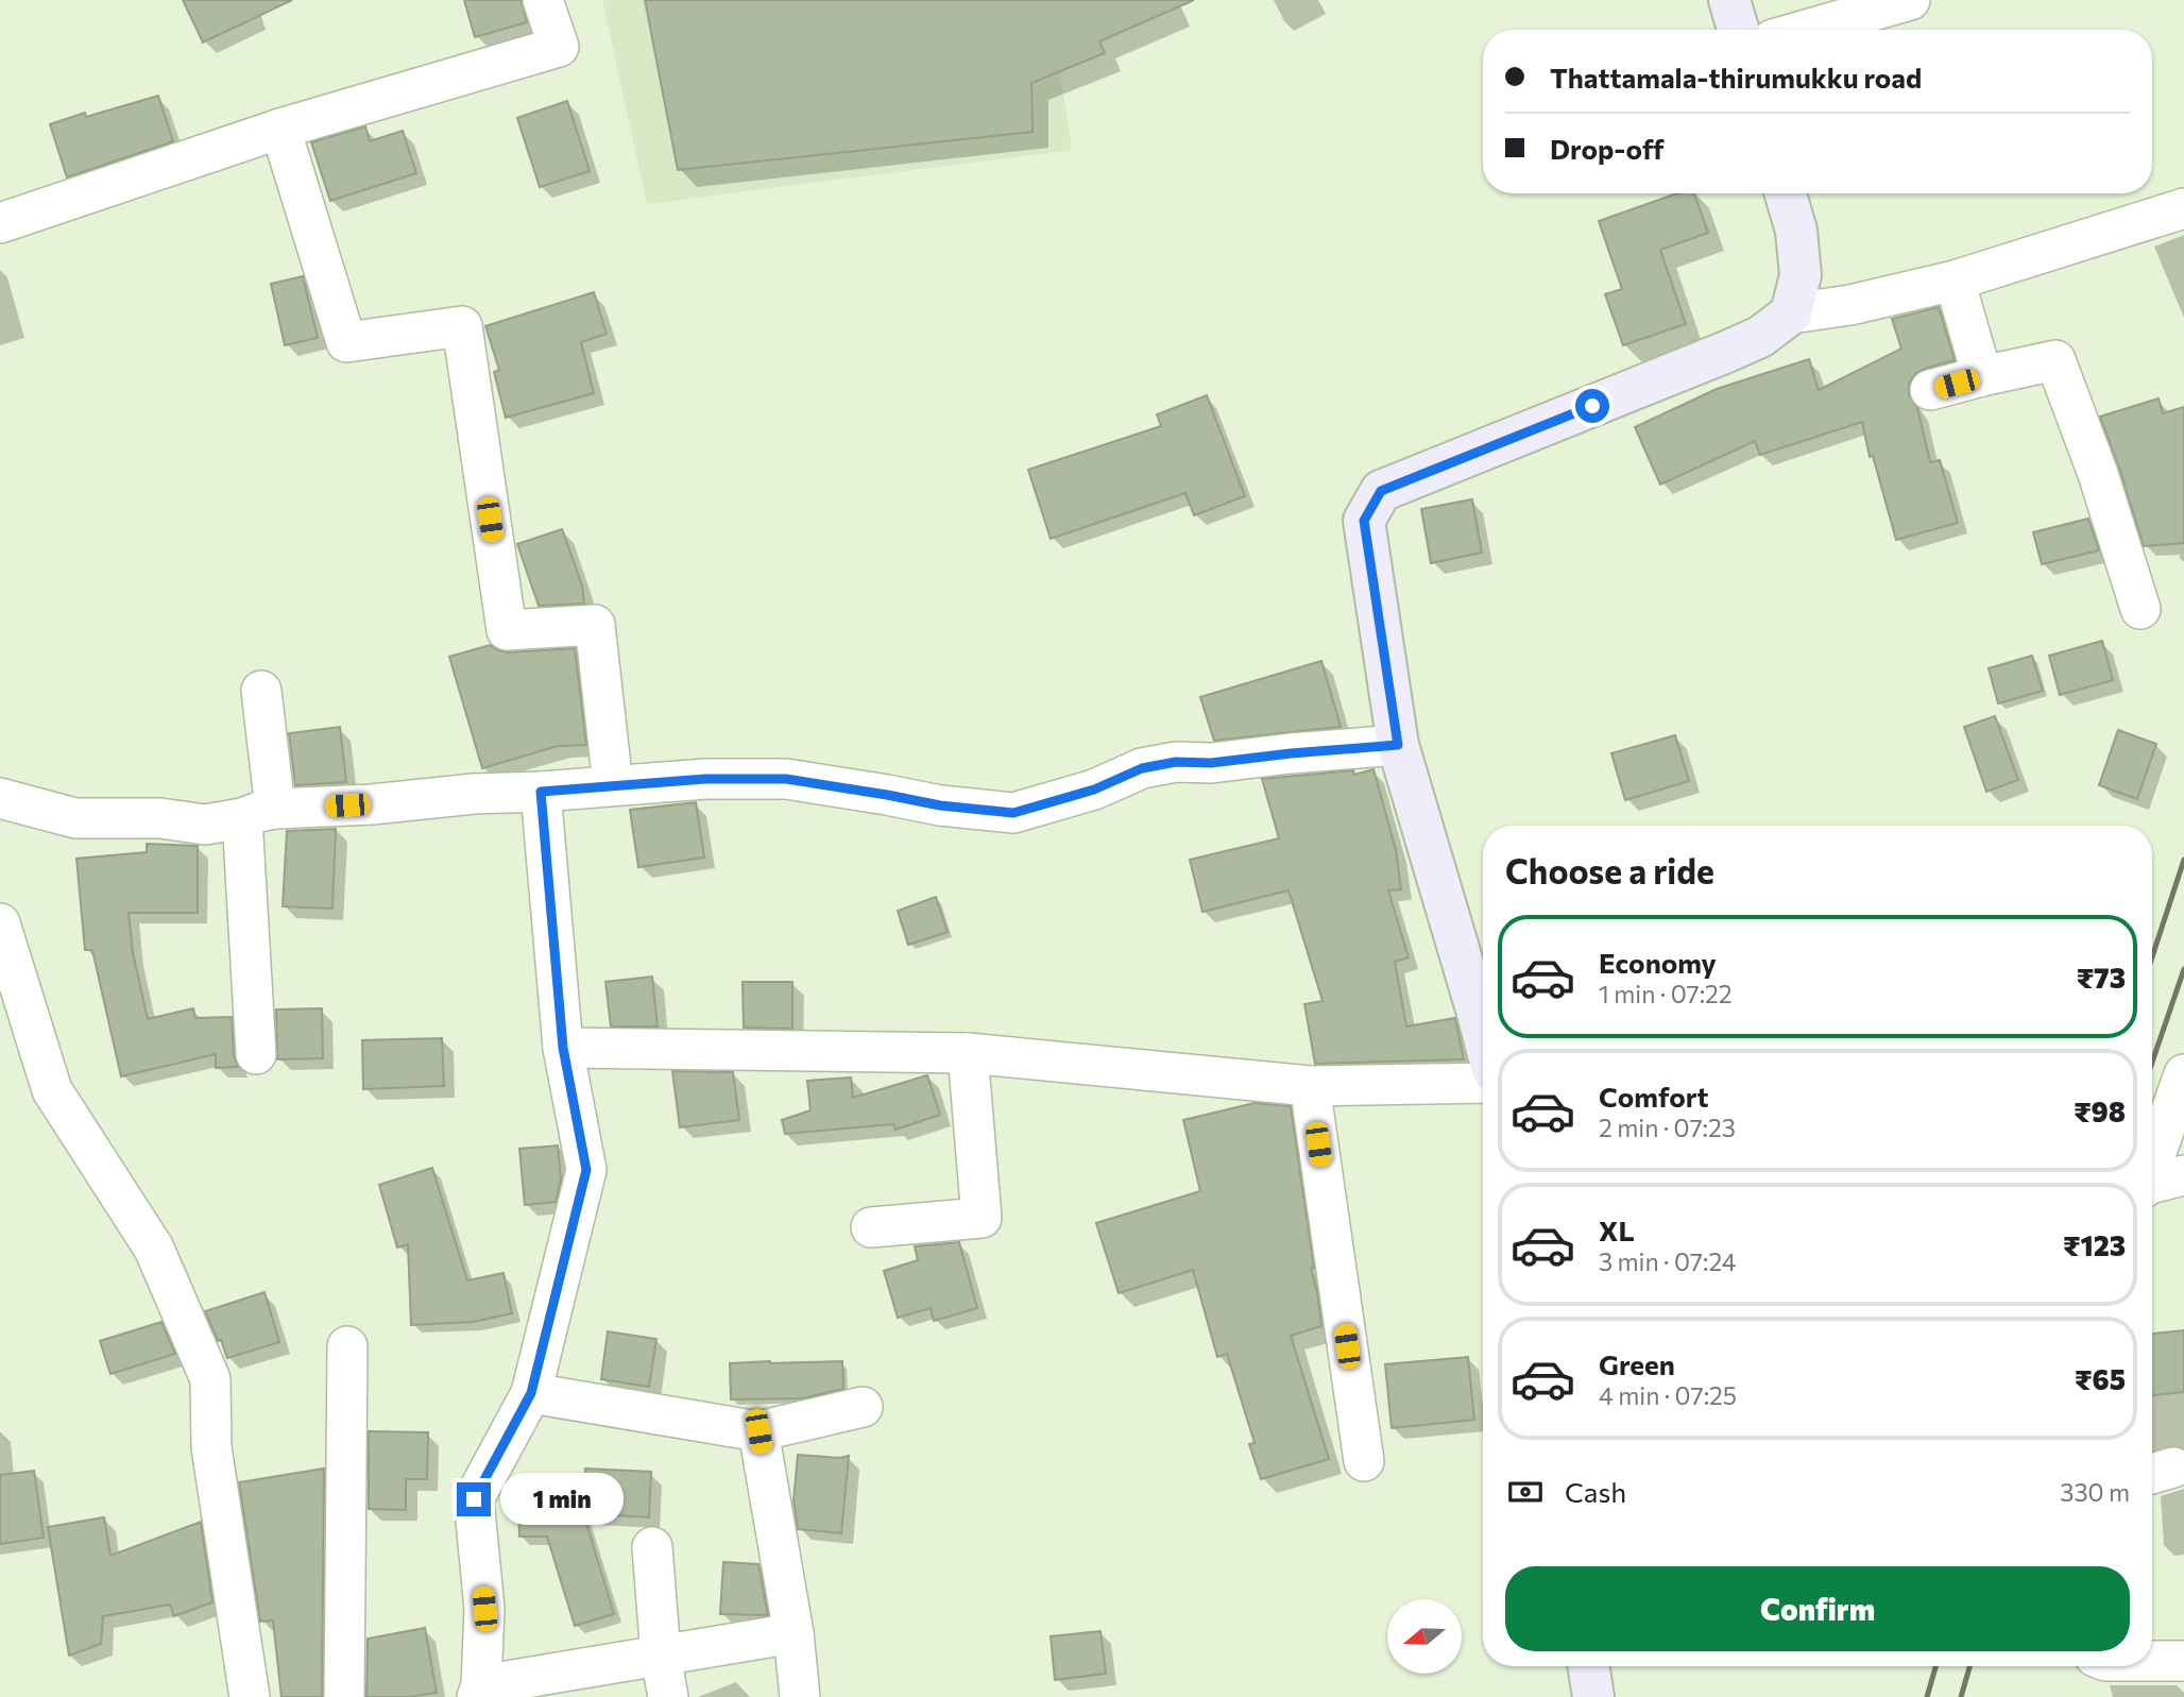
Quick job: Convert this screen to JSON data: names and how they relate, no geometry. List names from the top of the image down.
{
  "north": "left",
  "page": {
    "banner": ["Thattamala-thirumukku road", "Drop-off"],
    "heading": "Choose a ride",
    "list": [
      {
        "name": "Economy",
        "note": "1 min · 07:22",
        "value": "₹73"
      },
      {
        "name": "Comfort",
        "note": "2 min · 07:23",
        "value": "₹98"
      },
      {
        "name": "XL",
        "note": "3 min · 07:24",
        "value": "₹123"
      },
      {
        "name": "Green",
        "note": "4 min · 07:25",
        "value": "₹65"
      }
    ],
    "pay": ["Cash", "330 m"],
    "bubble": "1 min",
    "buttons": "Confirm"
  }
}
